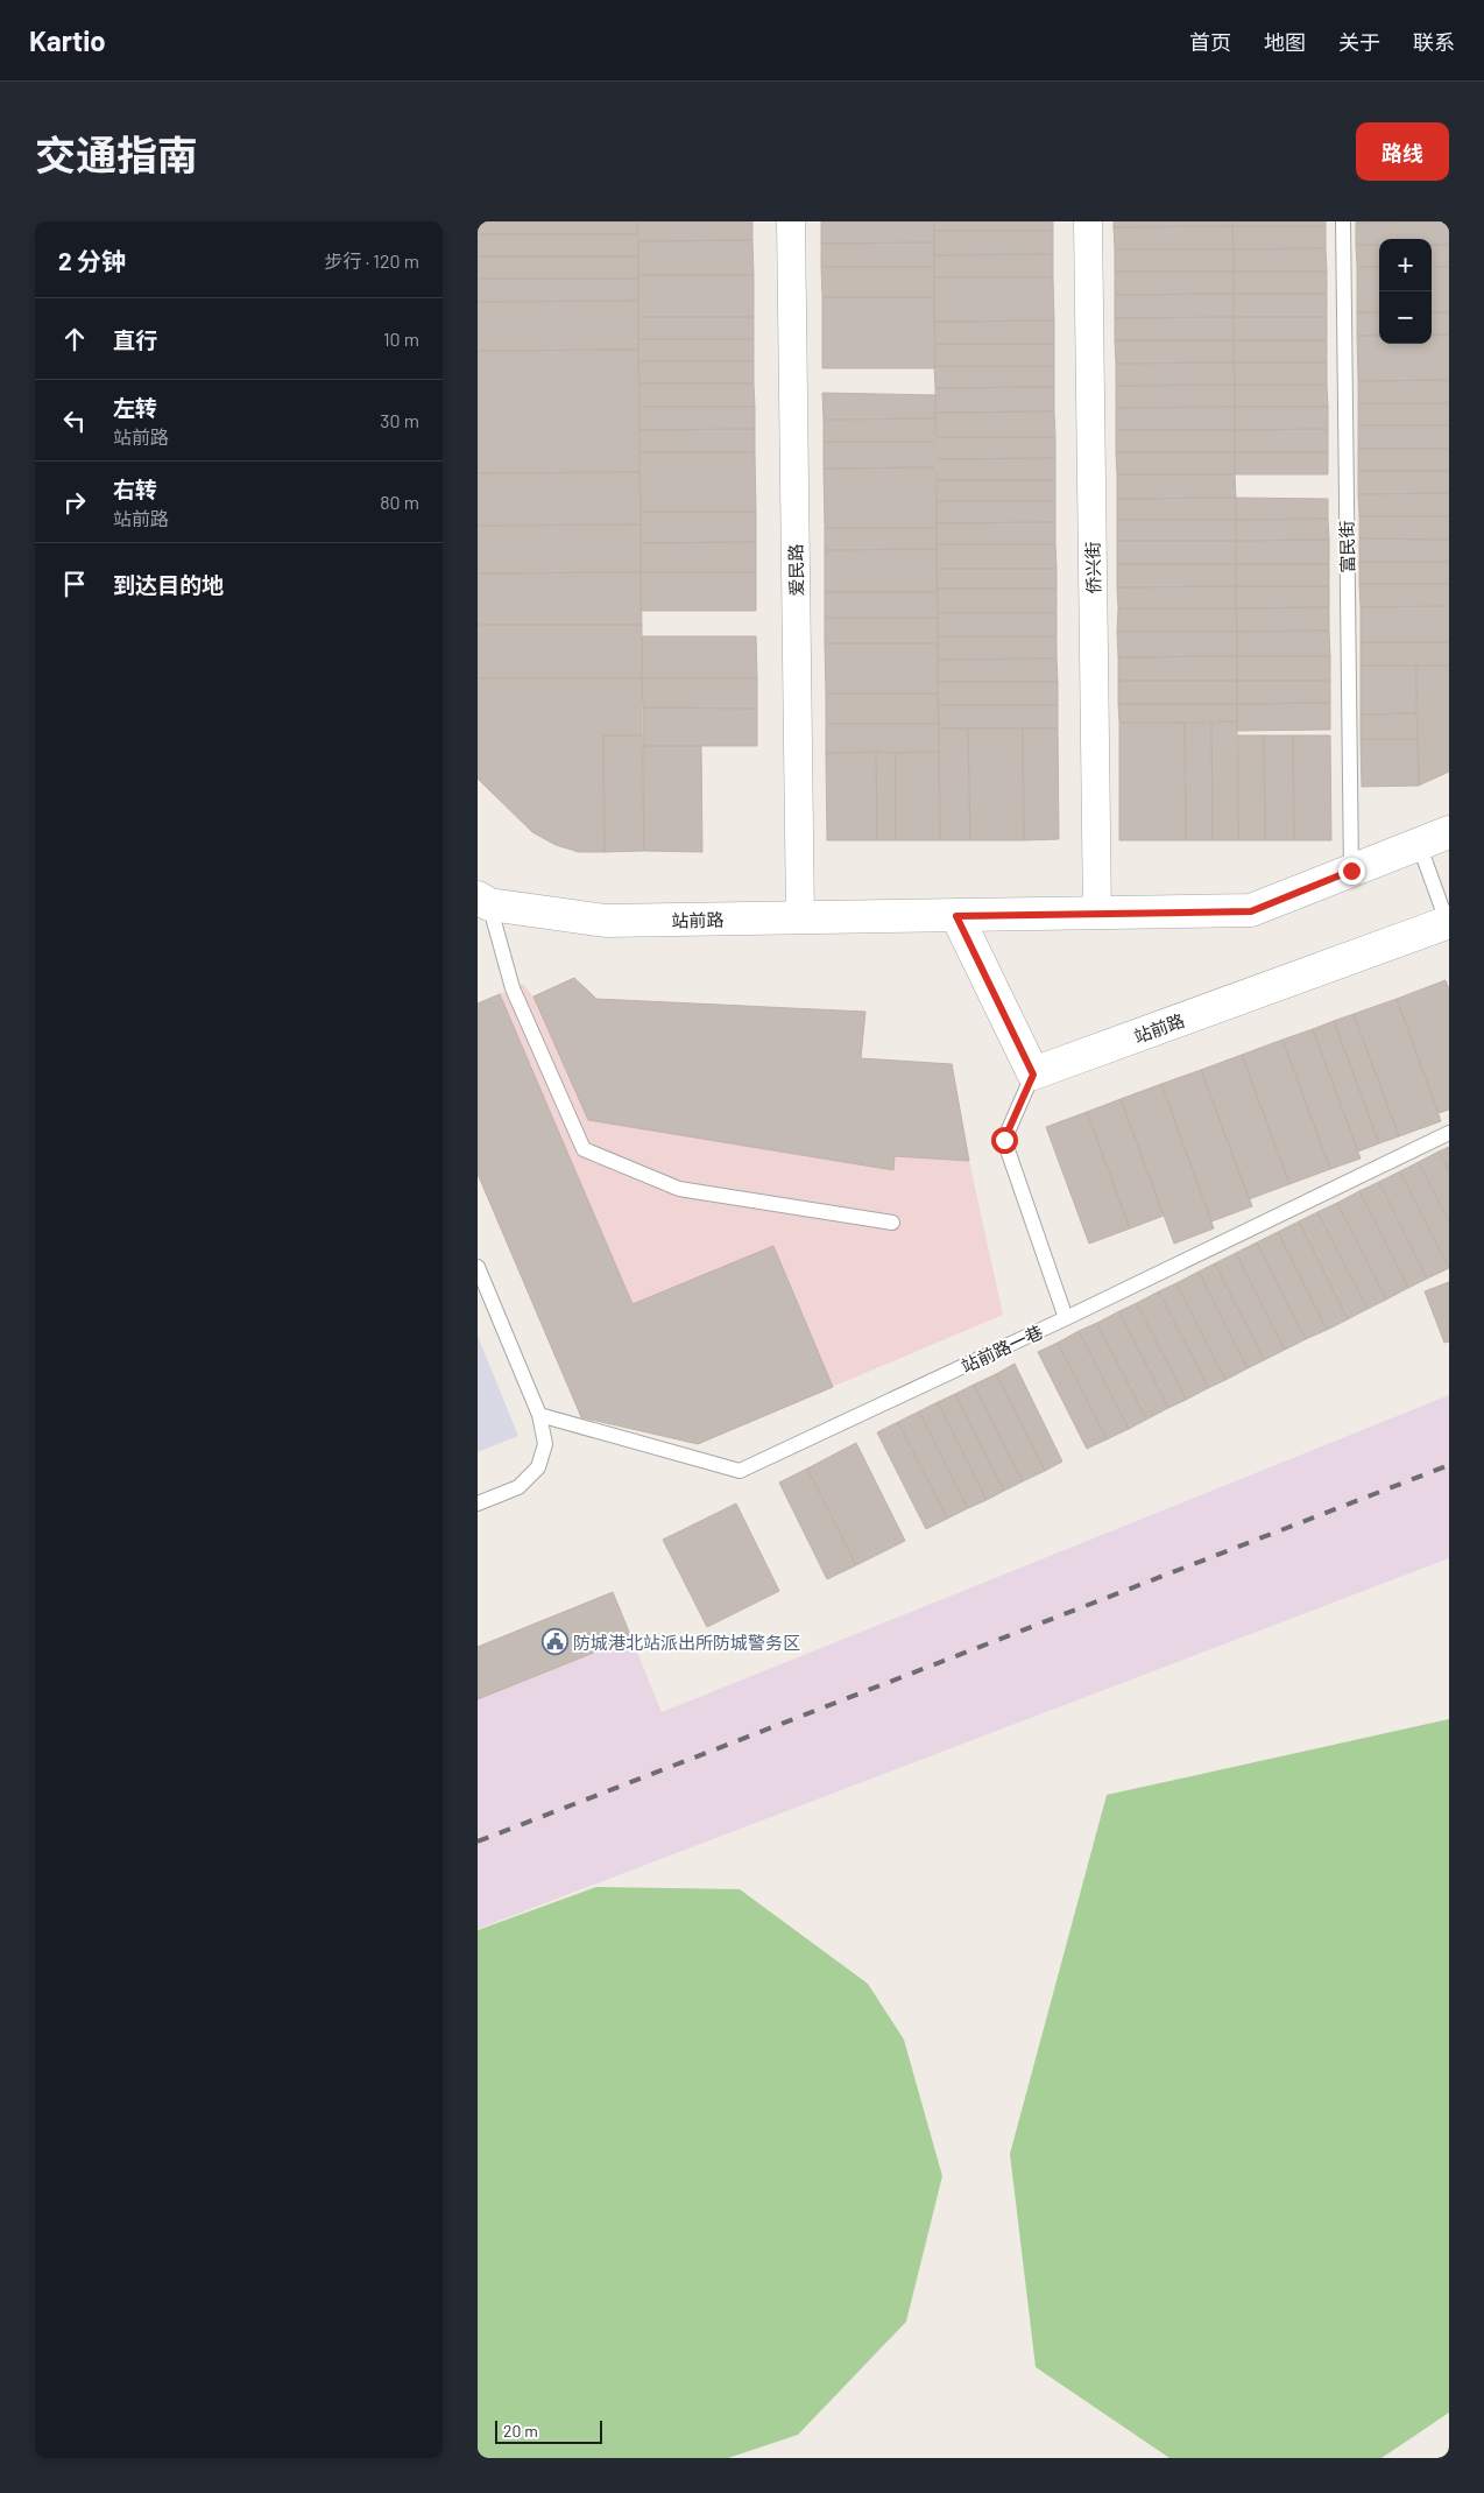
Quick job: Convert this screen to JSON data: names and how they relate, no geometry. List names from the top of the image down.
{
  "streets": {
    "street": ["侨兴街", "爱民路", "站前路"],
    "lane": ["富民街", "站前路一巷"]
  },
  "crossings": [
    ["富民街", "站前路"],
    ["侨兴街", "站前路"],
    ["爱民路", "站前路"]
  ],
  "places": {
    "public building": ["防城港北站派出所防城警务区"]
  },
  "scale_bar": "20 m",
  "page": {
    "header": "Kartio",
    "nav": [
      "首页",
      "地图",
      "关于",
      "联系"
    ],
    "title": "交通指南",
    "buttons": "路线",
    "heading": ["2 分钟", "步行 · 120 m"],
    "map_buttons": ["+", "−"],
    "list": [
      ["直行", "10 m"],
      ["左转", "站前路", "30 m"],
      ["右转", "站前路", "80 m"],
      "到达目的地"
    ],
    "scale": "20 m"
  }
}
